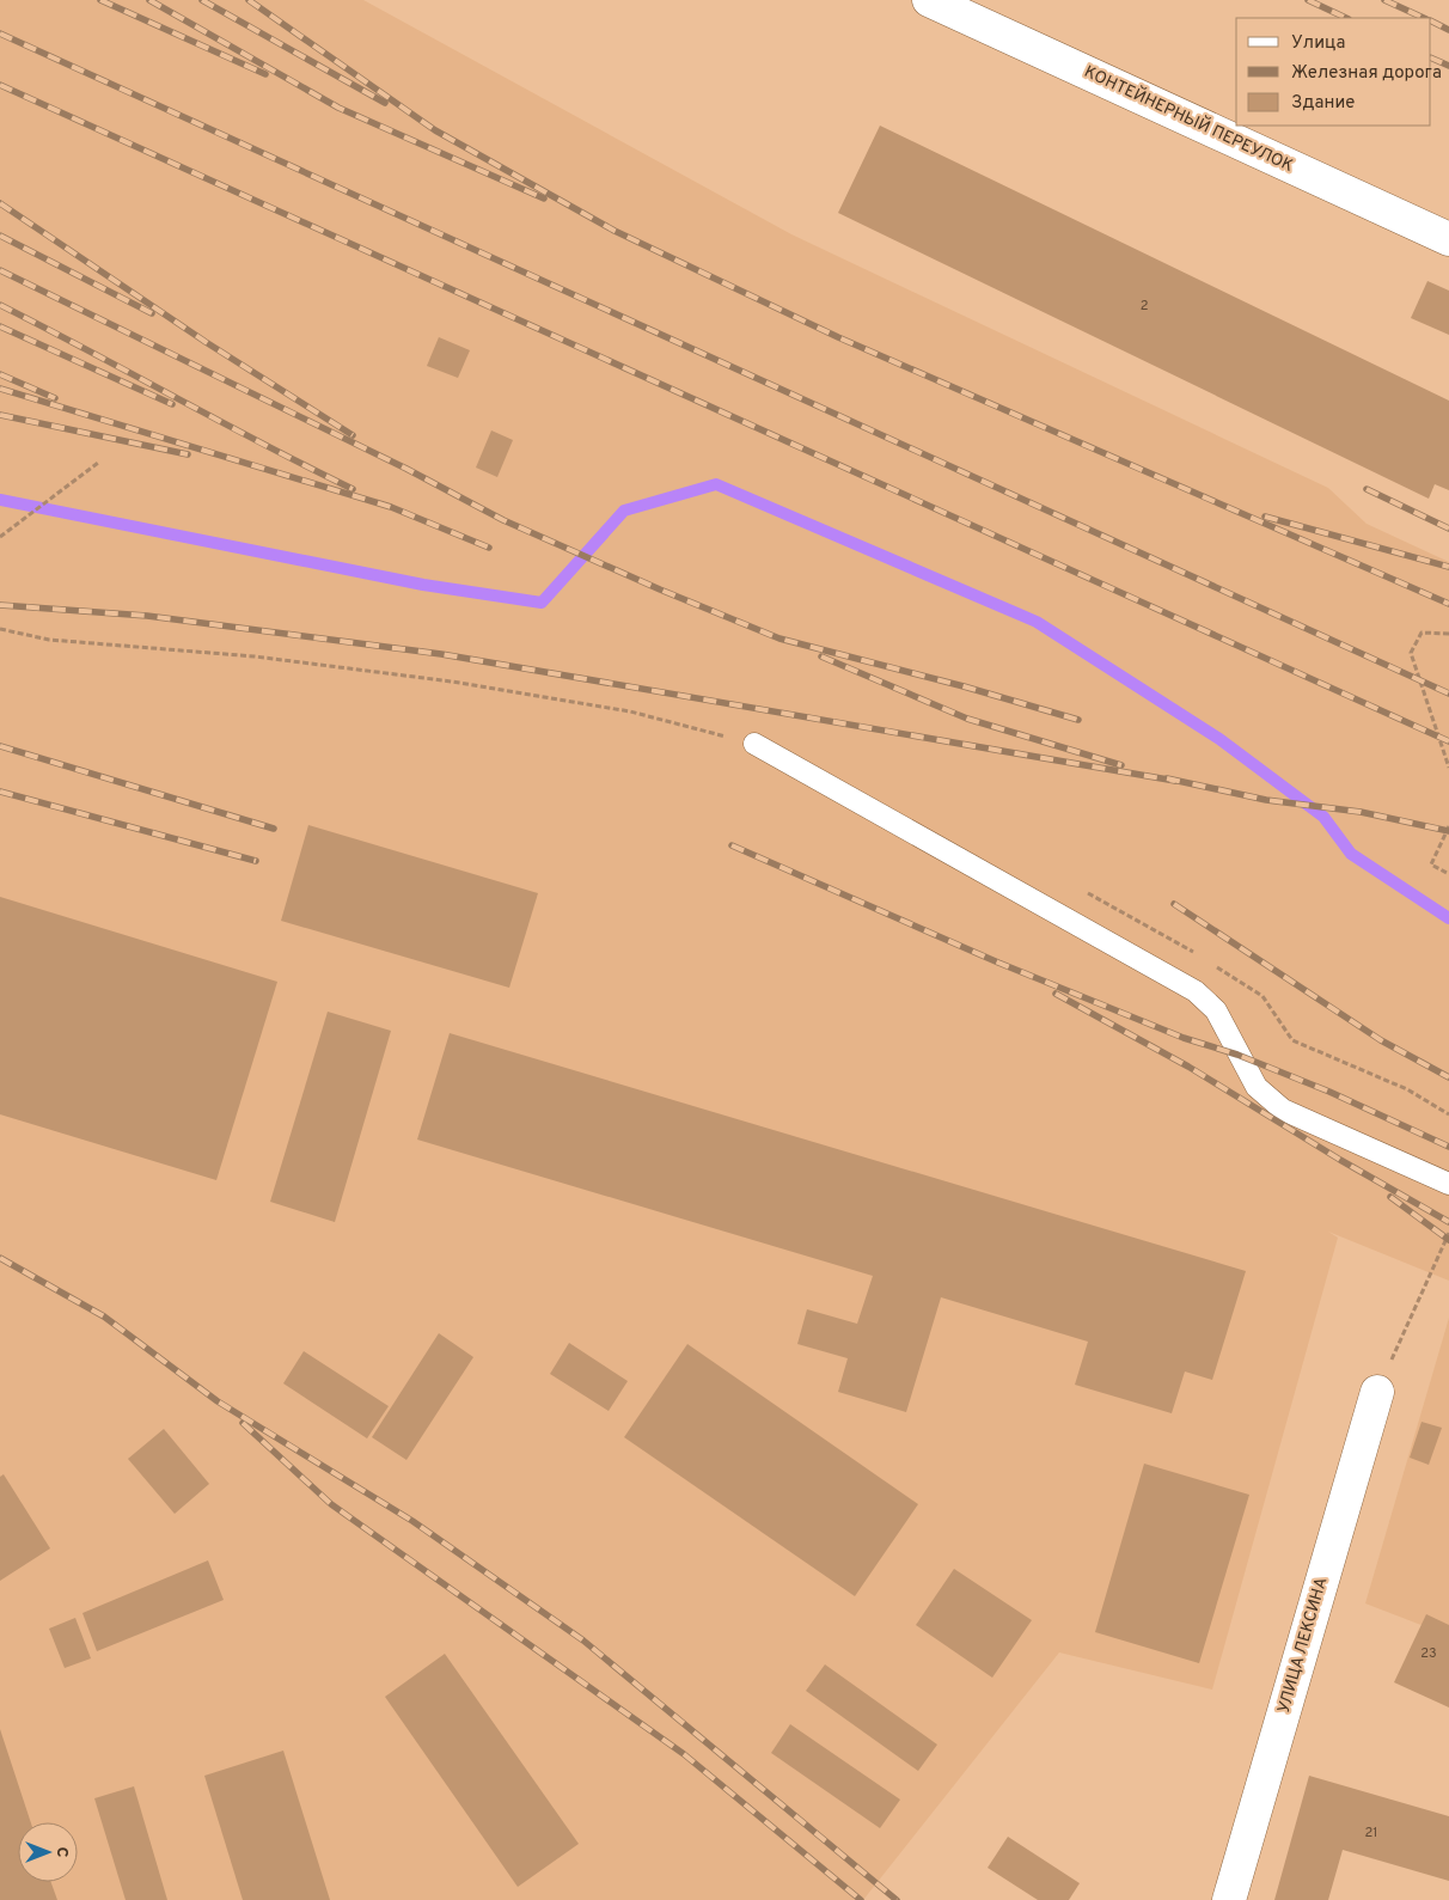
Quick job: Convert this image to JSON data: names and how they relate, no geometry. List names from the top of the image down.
{
  "streets": {
    "street": ["КОНТЕЙНЕРНЫЙ ПЕРЕУЛОК", "УЛИЦА ЛЕКСИНА"]
  },
  "house_numbers": ["2", "23", "21"],
  "legend": ["Улица", "Железная дорога", "Здание"],
  "north": "right"
}
